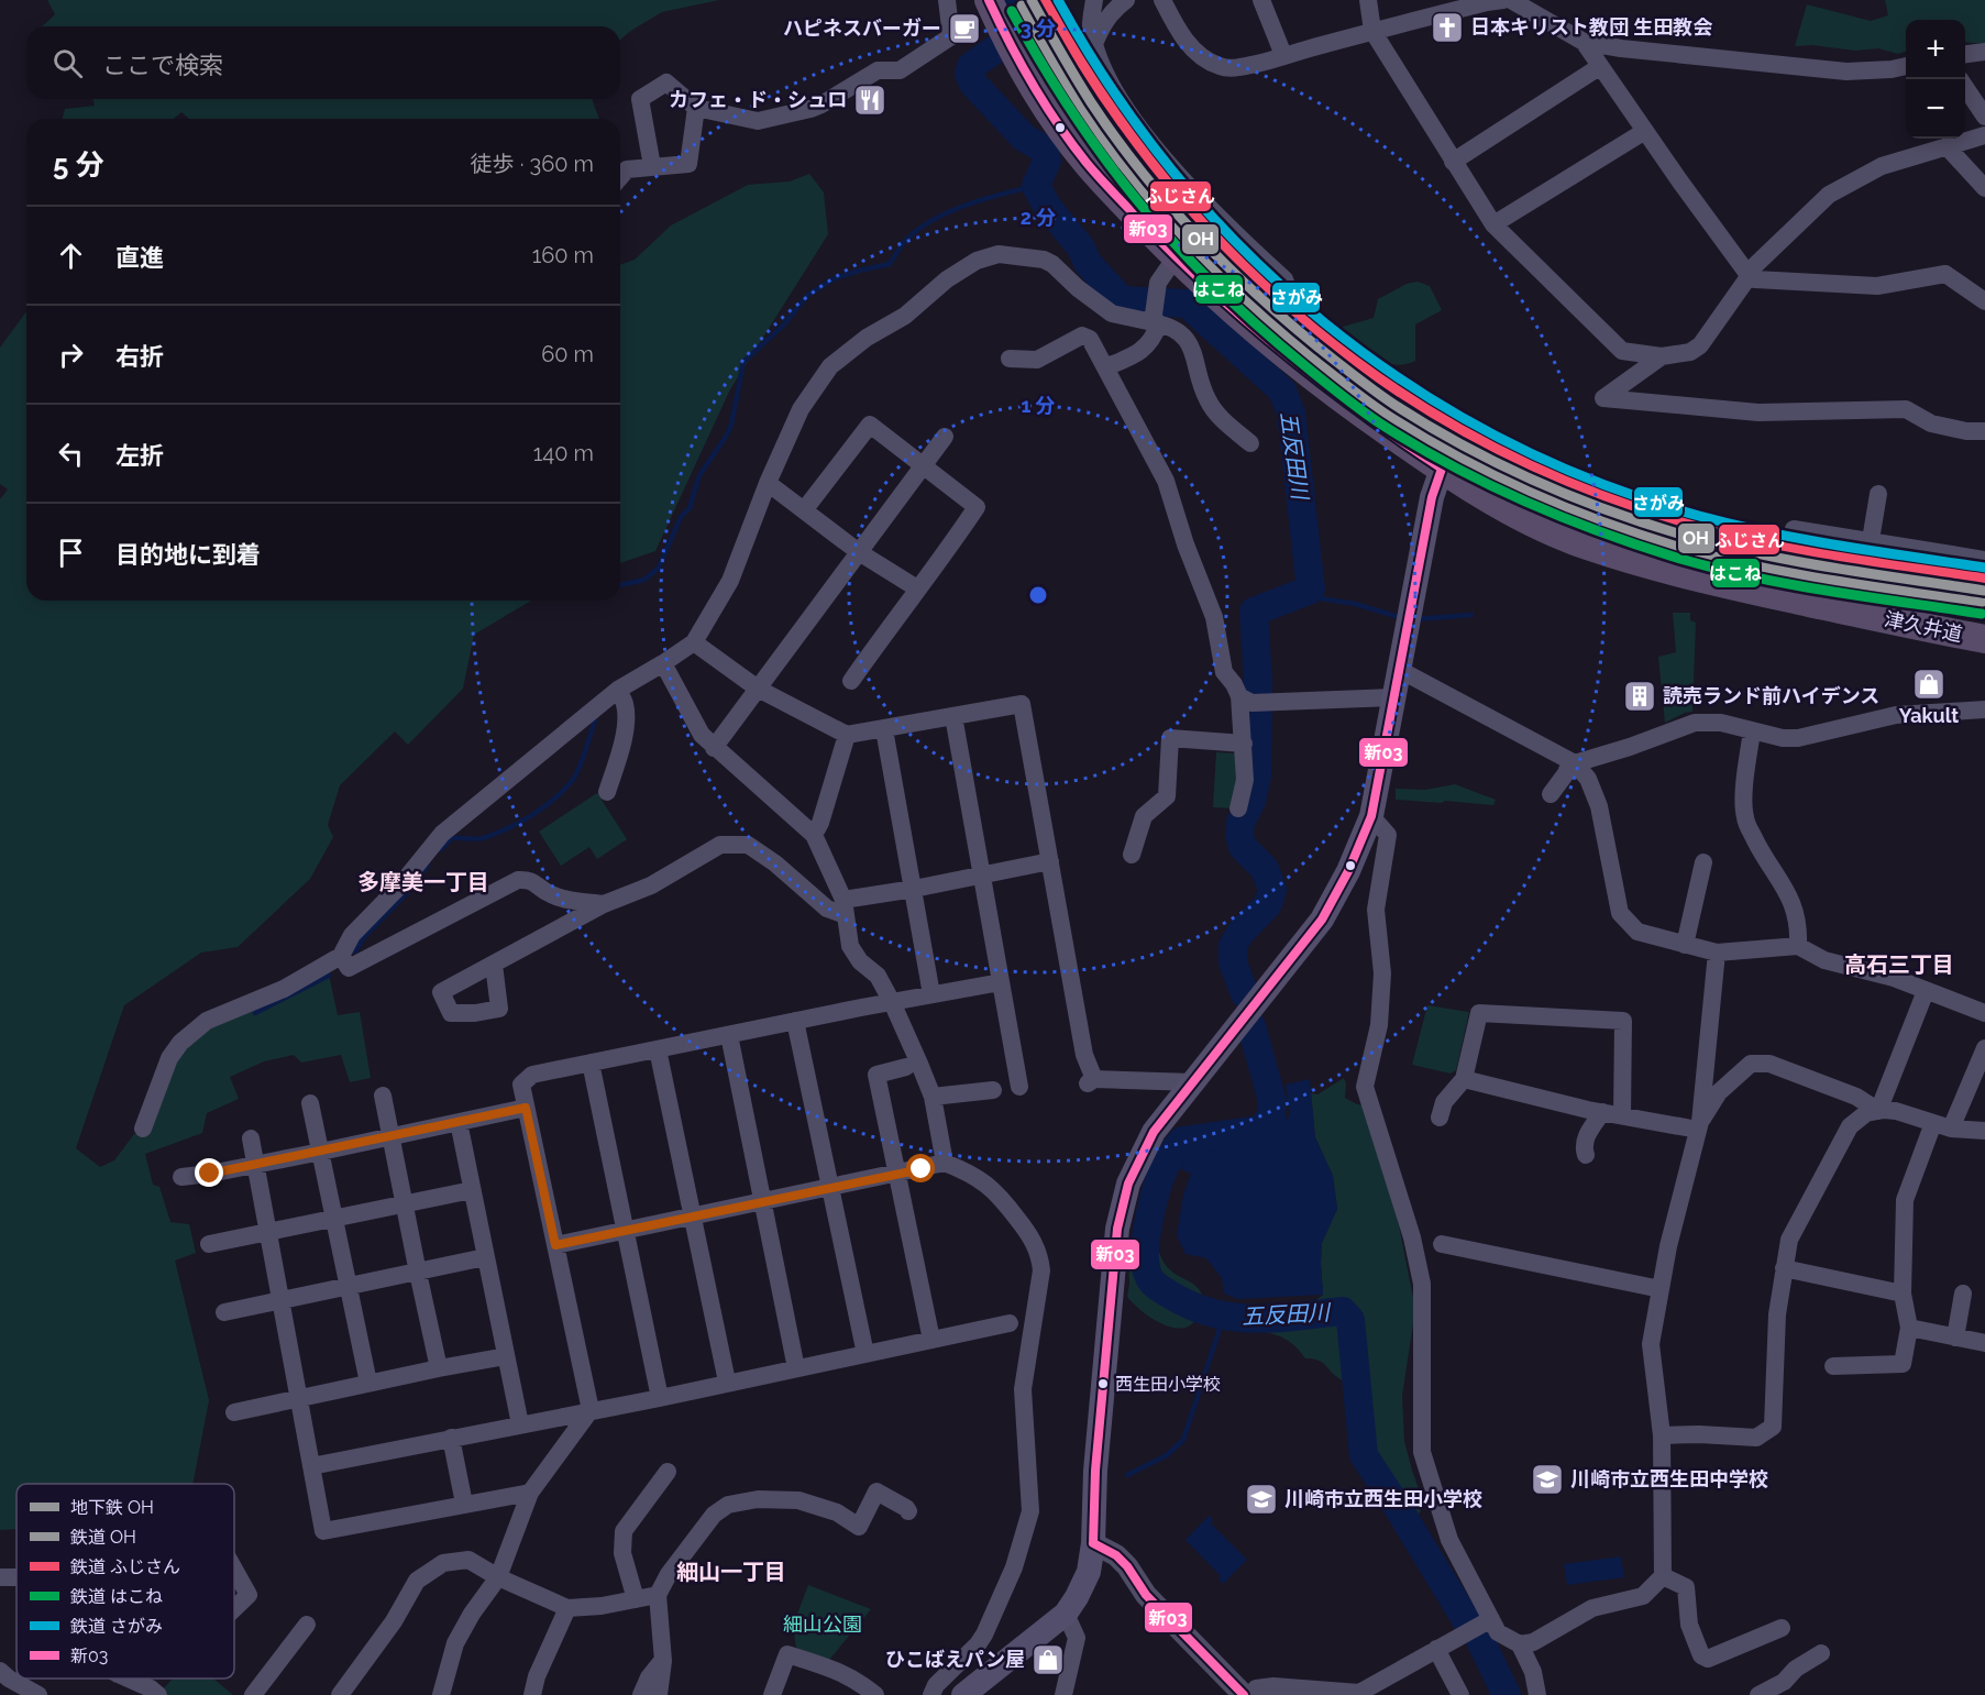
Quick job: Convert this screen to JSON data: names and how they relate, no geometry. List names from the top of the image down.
{
  "streets": {
    "main road": ["津久井道"]
  },
  "districts": ["多摩美一丁目", "高石三丁目", "細山一丁目"],
  "water": ["五反田川"],
  "parks": ["細山公園"],
  "places": {
    "church": ["日本キリスト教団 生田教会"],
    "cafe": ["ハピネスバーガー"],
    "restaurant": ["カフェ・ド・シュロ"],
    "shop": ["Yakult", "ひこばえパン屋"],
    "building": ["読売ランド前ハイデンス"],
    "other": ["西生田小学校"],
    "school or university": ["川崎市立西生田中学校", "川崎市立西生田小学校"]
  },
  "lines": [
    "metro line OH",
    "rail line ふじさん",
    "rail line さがみ",
    "transit line 新03",
    "rail line OH",
    "rail line はこね"
  ],
  "legend": [
    "地下鉄 OH",
    "鉄道 OH",
    "鉄道 ふじさん",
    "鉄道 はこね",
    "鉄道 さがみ",
    "新03"
  ],
  "page": {
    "map_buttons": ["+", "−"],
    "search": "ここで検索",
    "heading": ["5 分", "徒歩 · 360 m"],
    "list": [
      ["直進", "160 m"],
      ["右折", "60 m"],
      ["左折", "140 m"],
      "目的地に到着"
    ]
  },
  "rings": ["3 分", "2 分", "1 分"]
}
